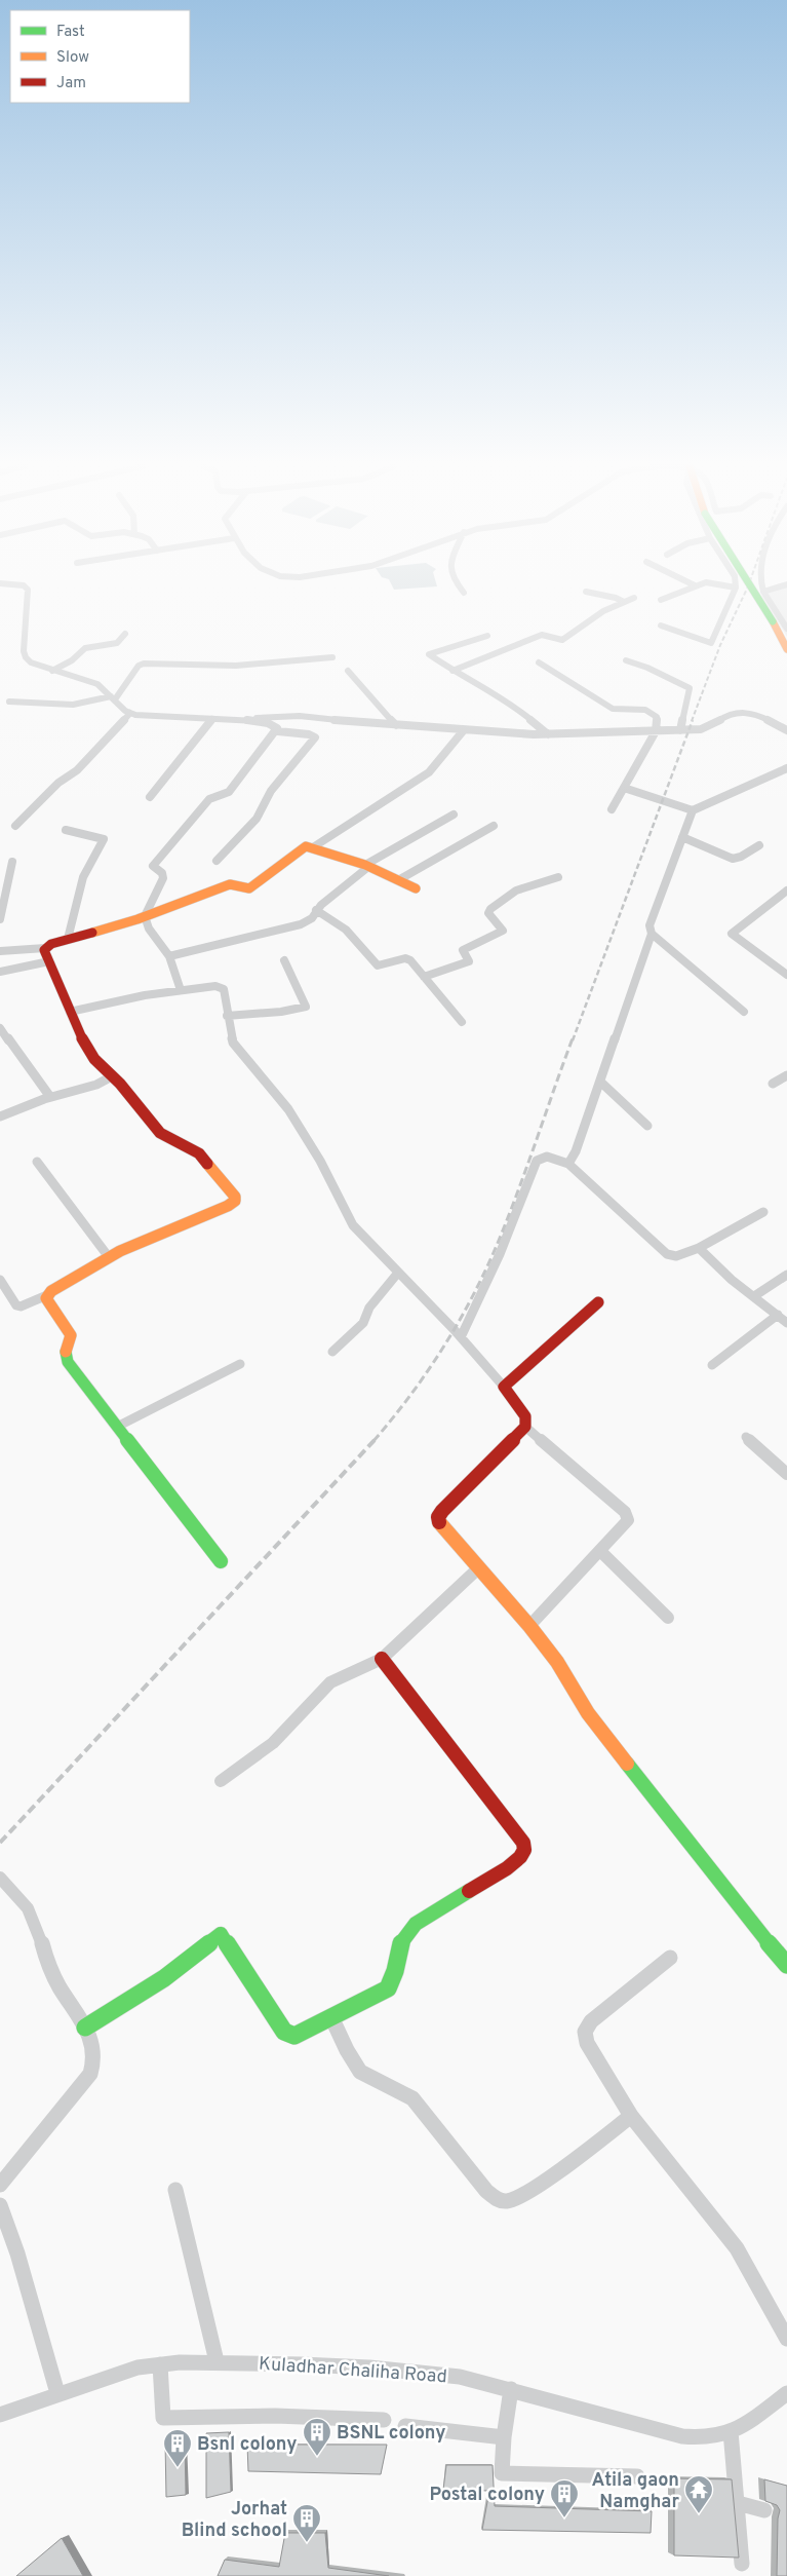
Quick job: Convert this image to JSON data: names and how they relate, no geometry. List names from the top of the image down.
{
  "streets": {
    "street": ["Kuladhar Chaliha Road"]
  },
  "places": {
    "building": [
      "BSNL colony",
      "Bsnl colony",
      "Postal colony",
      "Jorhat Blind school"
    ],
    "temple": ["Atila gaon Namghar"]
  },
  "legend": ["Fast", "Slow", "Jam"]
}
